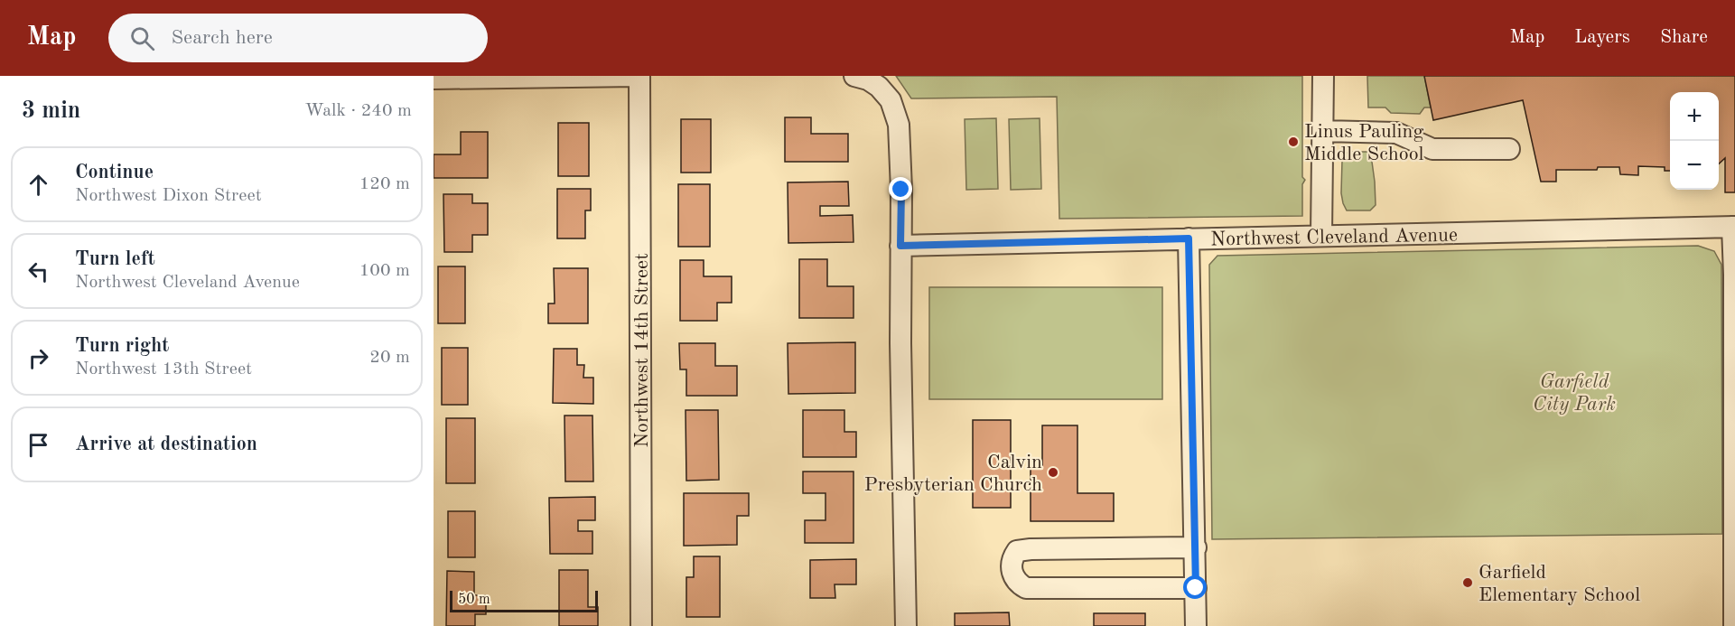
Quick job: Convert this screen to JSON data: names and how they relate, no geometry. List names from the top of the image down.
{
  "streets": {
    "street": ["Northwest Cleveland Avenue", "Northwest 14th Street"]
  },
  "parks": ["Garfield City Park"],
  "places": ["Linus Pauling Middle School", "Calvin Presbyterian Church", "Garfield Elementary School"],
  "scale_bar": "50 m",
  "page": {
    "header": "Map",
    "search": "Search here",
    "nav": ["Map", "Layers", "Share"],
    "heading": ["3 min", "Walk · 240 m"],
    "map_buttons": ["+", "−"],
    "list": [
      ["Continue", "Northwest Dixon Street", "120 m"],
      ["Turn left", "Northwest Cleveland Avenue", "100 m"],
      ["Turn right", "Northwest 13th Street", "20 m"],
      "Arrive at destination"
    ],
    "scale": "50 m"
  }
}
